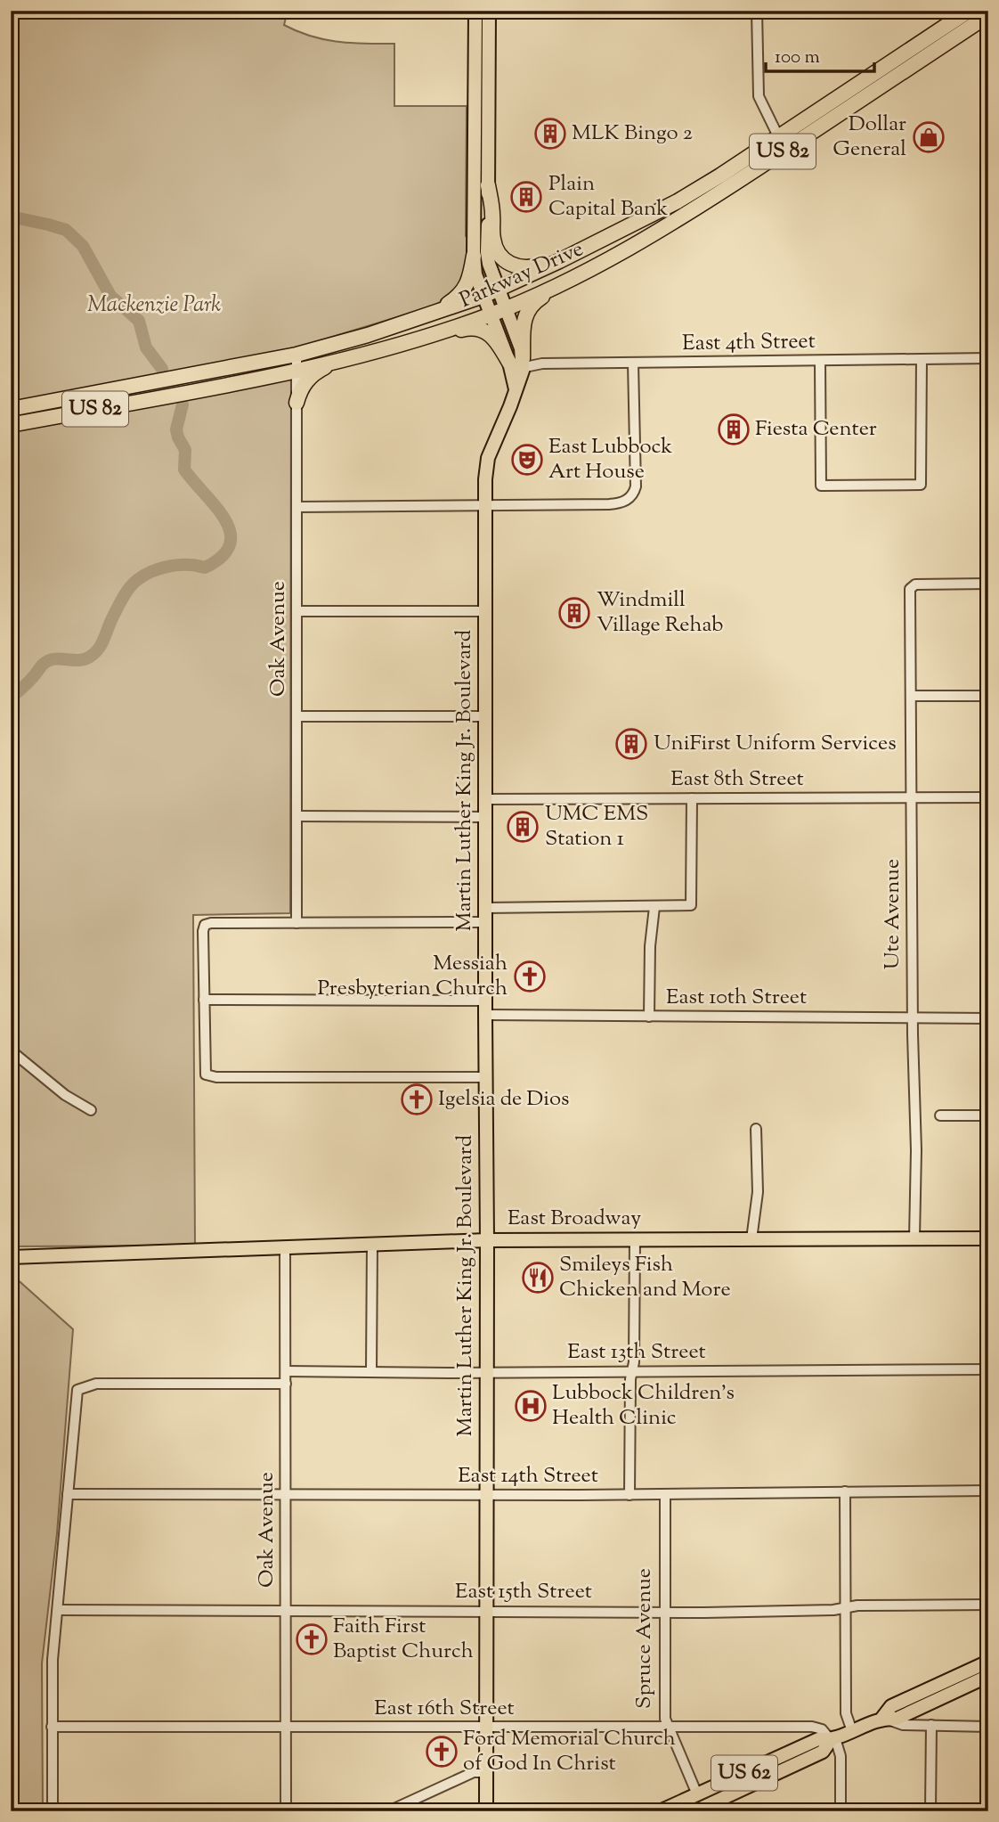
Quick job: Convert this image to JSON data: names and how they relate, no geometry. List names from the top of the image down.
{
  "streets": {
    "highway": ["US 82", "Parkway Drive"],
    "main road": [
      "Martin Luther King Jr. Boulevard",
      "East Broadway",
      "Spruce Avenue",
      "US 62"
    ],
    "street": [
      "East 4th Street",
      "Oak Avenue",
      "East 8th Street",
      "Ute Avenue",
      "East 10th Street",
      "East 13th Street",
      "East 14th Street",
      "East 15th Street",
      "East 16th Street"
    ]
  },
  "crossings": [
    ["Parkway Drive", "Oak Avenue"],
    ["East 4th Street", "Martin Luther King Jr. Boulevard"],
    ["Oak Avenue", "East Broadway"],
    ["Oak Avenue", "East 13th Street"],
    ["Oak Avenue", "East 14th Street"],
    ["Oak Avenue", "East 15th Street"],
    ["Oak Avenue", "East 16th Street"],
    ["East 8th Street", "Martin Luther King Jr. Boulevard"],
    ["East 8th Street", "Ute Avenue"],
    ["Martin Luther King Jr. Boulevard", "East 10th Street"],
    ["Martin Luther King Jr. Boulevard", "East Broadway"],
    ["Martin Luther King Jr. Boulevard", "East 13th Street"],
    ["Martin Luther King Jr. Boulevard", "East 14th Street"],
    ["Martin Luther King Jr. Boulevard", "East 15th Street"],
    ["Martin Luther King Jr. Boulevard", "East 16th Street"],
    ["Ute Avenue", "East 10th Street"],
    ["Ute Avenue", "East Broadway"],
    ["East 14th Street", "Spruce Avenue"],
    ["East 15th Street", "Spruce Avenue"],
    ["Spruce Avenue", "East 16th Street"],
    ["Spruce Avenue", "US 62"],
    ["East 16th Street", "US 62"]
  ],
  "parks": ["Mackenzie Park"],
  "places": {
    "building": [
      "MLK Bingo 2",
      "Plain Capital Bank",
      "Fiesta Center",
      "Windmill Village Rehab",
      "UniFirst Uniform Services",
      "UMC EMS Station 1"
    ],
    "shop": ["Dollar General"],
    "theatre": ["East Lubbock Art House"],
    "church": [
      "Messiah Presbyterian Church",
      "Igelsia de Dios",
      "Faith First Baptist Church",
      "Ford Memorial Church of God In Christ"
    ],
    "restaurant": ["Smileys Fish Chicken and More"],
    "hospital": ["Lubbock Children's Health Clinic"]
  },
  "scale_bar": "100 m"
}
